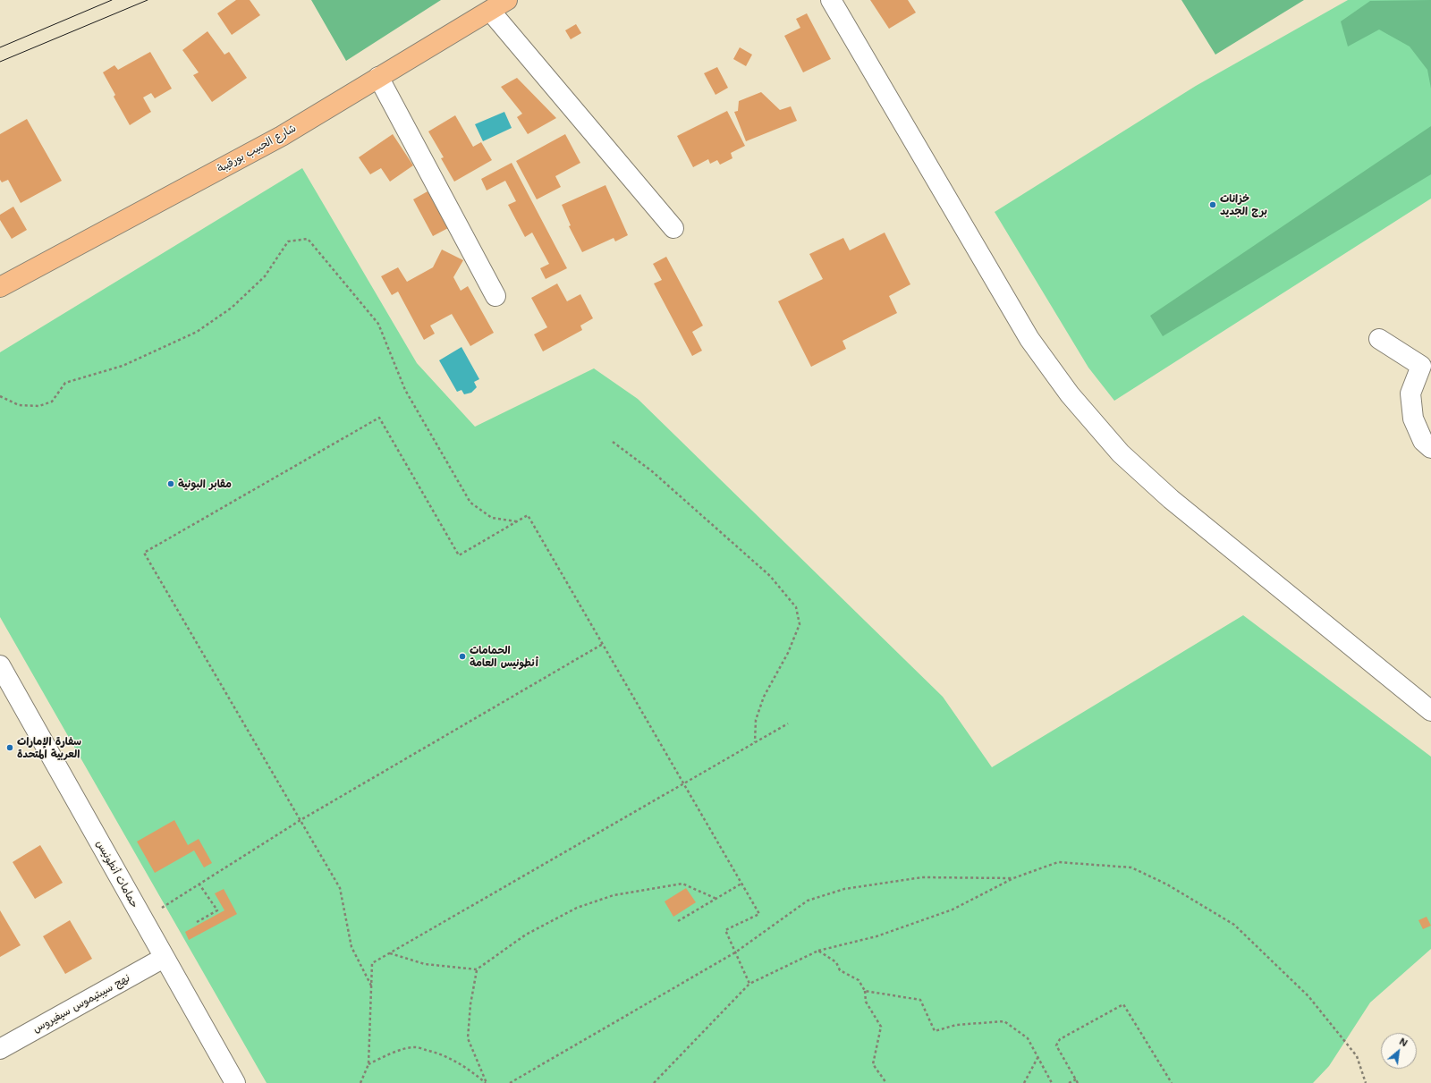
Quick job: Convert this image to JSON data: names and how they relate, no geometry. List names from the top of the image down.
{
  "streets": {
    "main road": ["شارع الحبيب بورقيبة"],
    "street": ["حمامات أنطونيس", "نهج سيبتيموس سيفيروس"]
  },
  "crossings": [
    ["حمامات أنطونيس", "نهج سيبتيموس سيفيروس"]
  ],
  "places": [
    "خزانات برج الجديد",
    "مقابر البونية",
    "الحمامات أنطونيس العامة",
    "سفارة الإمارات العربية المتحدة"
  ],
  "north": "top right"
}
